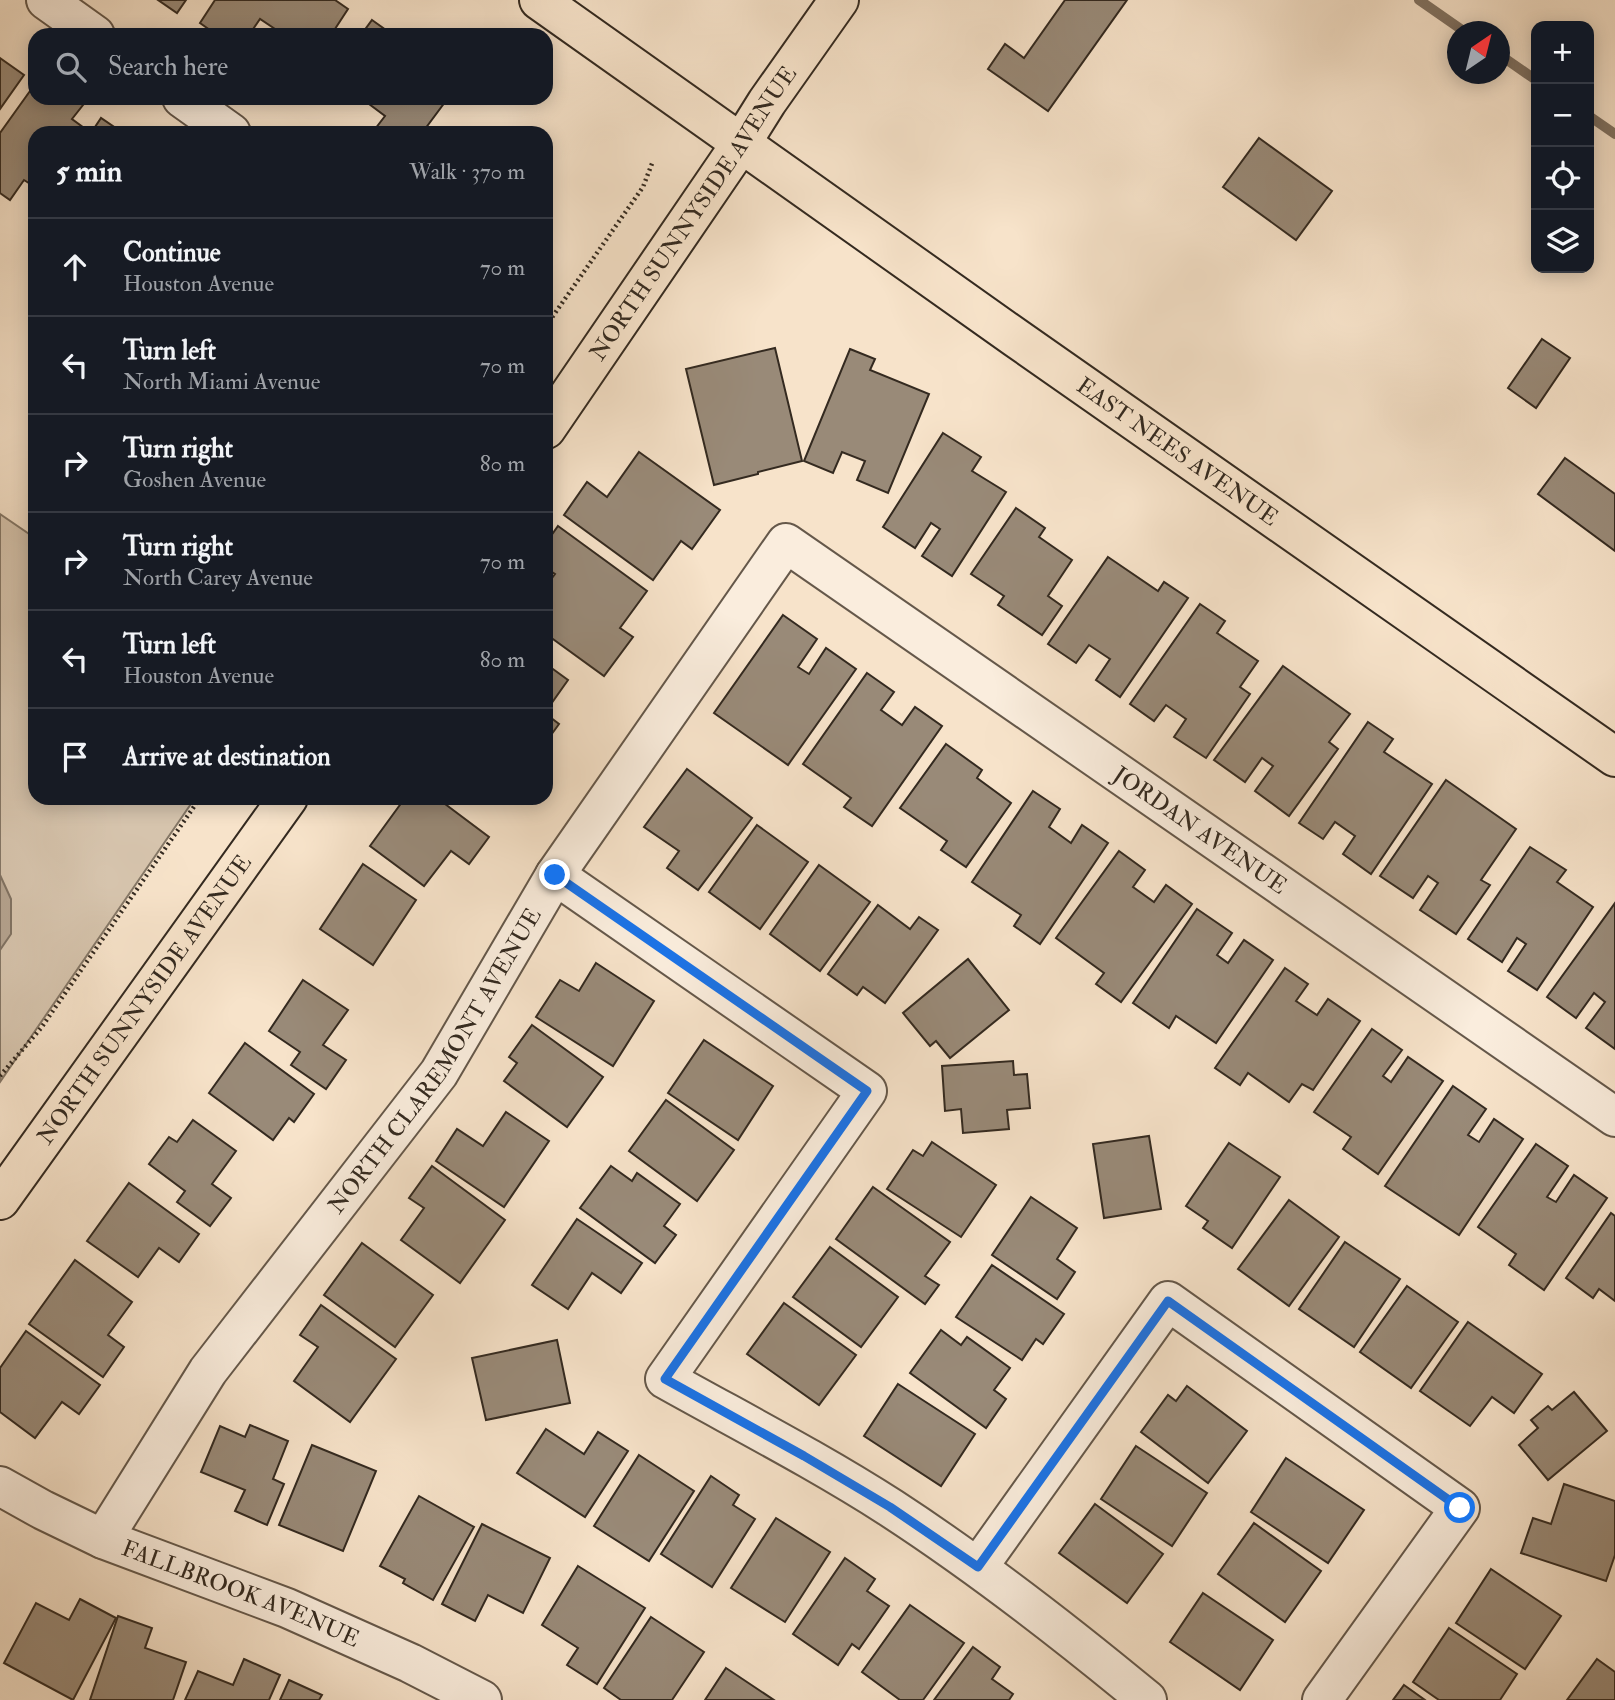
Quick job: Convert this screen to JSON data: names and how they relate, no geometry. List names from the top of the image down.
{
  "streets": {
    "main road": ["NORTH SUNNYSIDE AVENUE", "EAST NEES AVENUE"],
    "street": ["JORDAN AVENUE", "NORTH CLAREMONT AVENUE", "FALLBROOK AVENUE"]
  },
  "crossings": [
    ["NORTH SUNNYSIDE AVENUE", "EAST NEES AVENUE"],
    ["JORDAN AVENUE", "NORTH CLAREMONT AVENUE"],
    ["NORTH CLAREMONT AVENUE", "FALLBROOK AVENUE"]
  ],
  "north": "top right",
  "page": {
    "map_buttons": ["+", "−"],
    "search": "Search here",
    "heading": ["5 min", "Walk · 370 m"],
    "list": [
      ["Continue", "Houston Avenue", "70 m"],
      ["Turn left", "North Miami Avenue", "70 m"],
      ["Turn right", "Goshen Avenue", "80 m"],
      ["Turn right", "North Carey Avenue", "70 m"],
      ["Turn left", "Houston Avenue", "80 m"],
      "Arrive at destination"
    ]
  }
}
